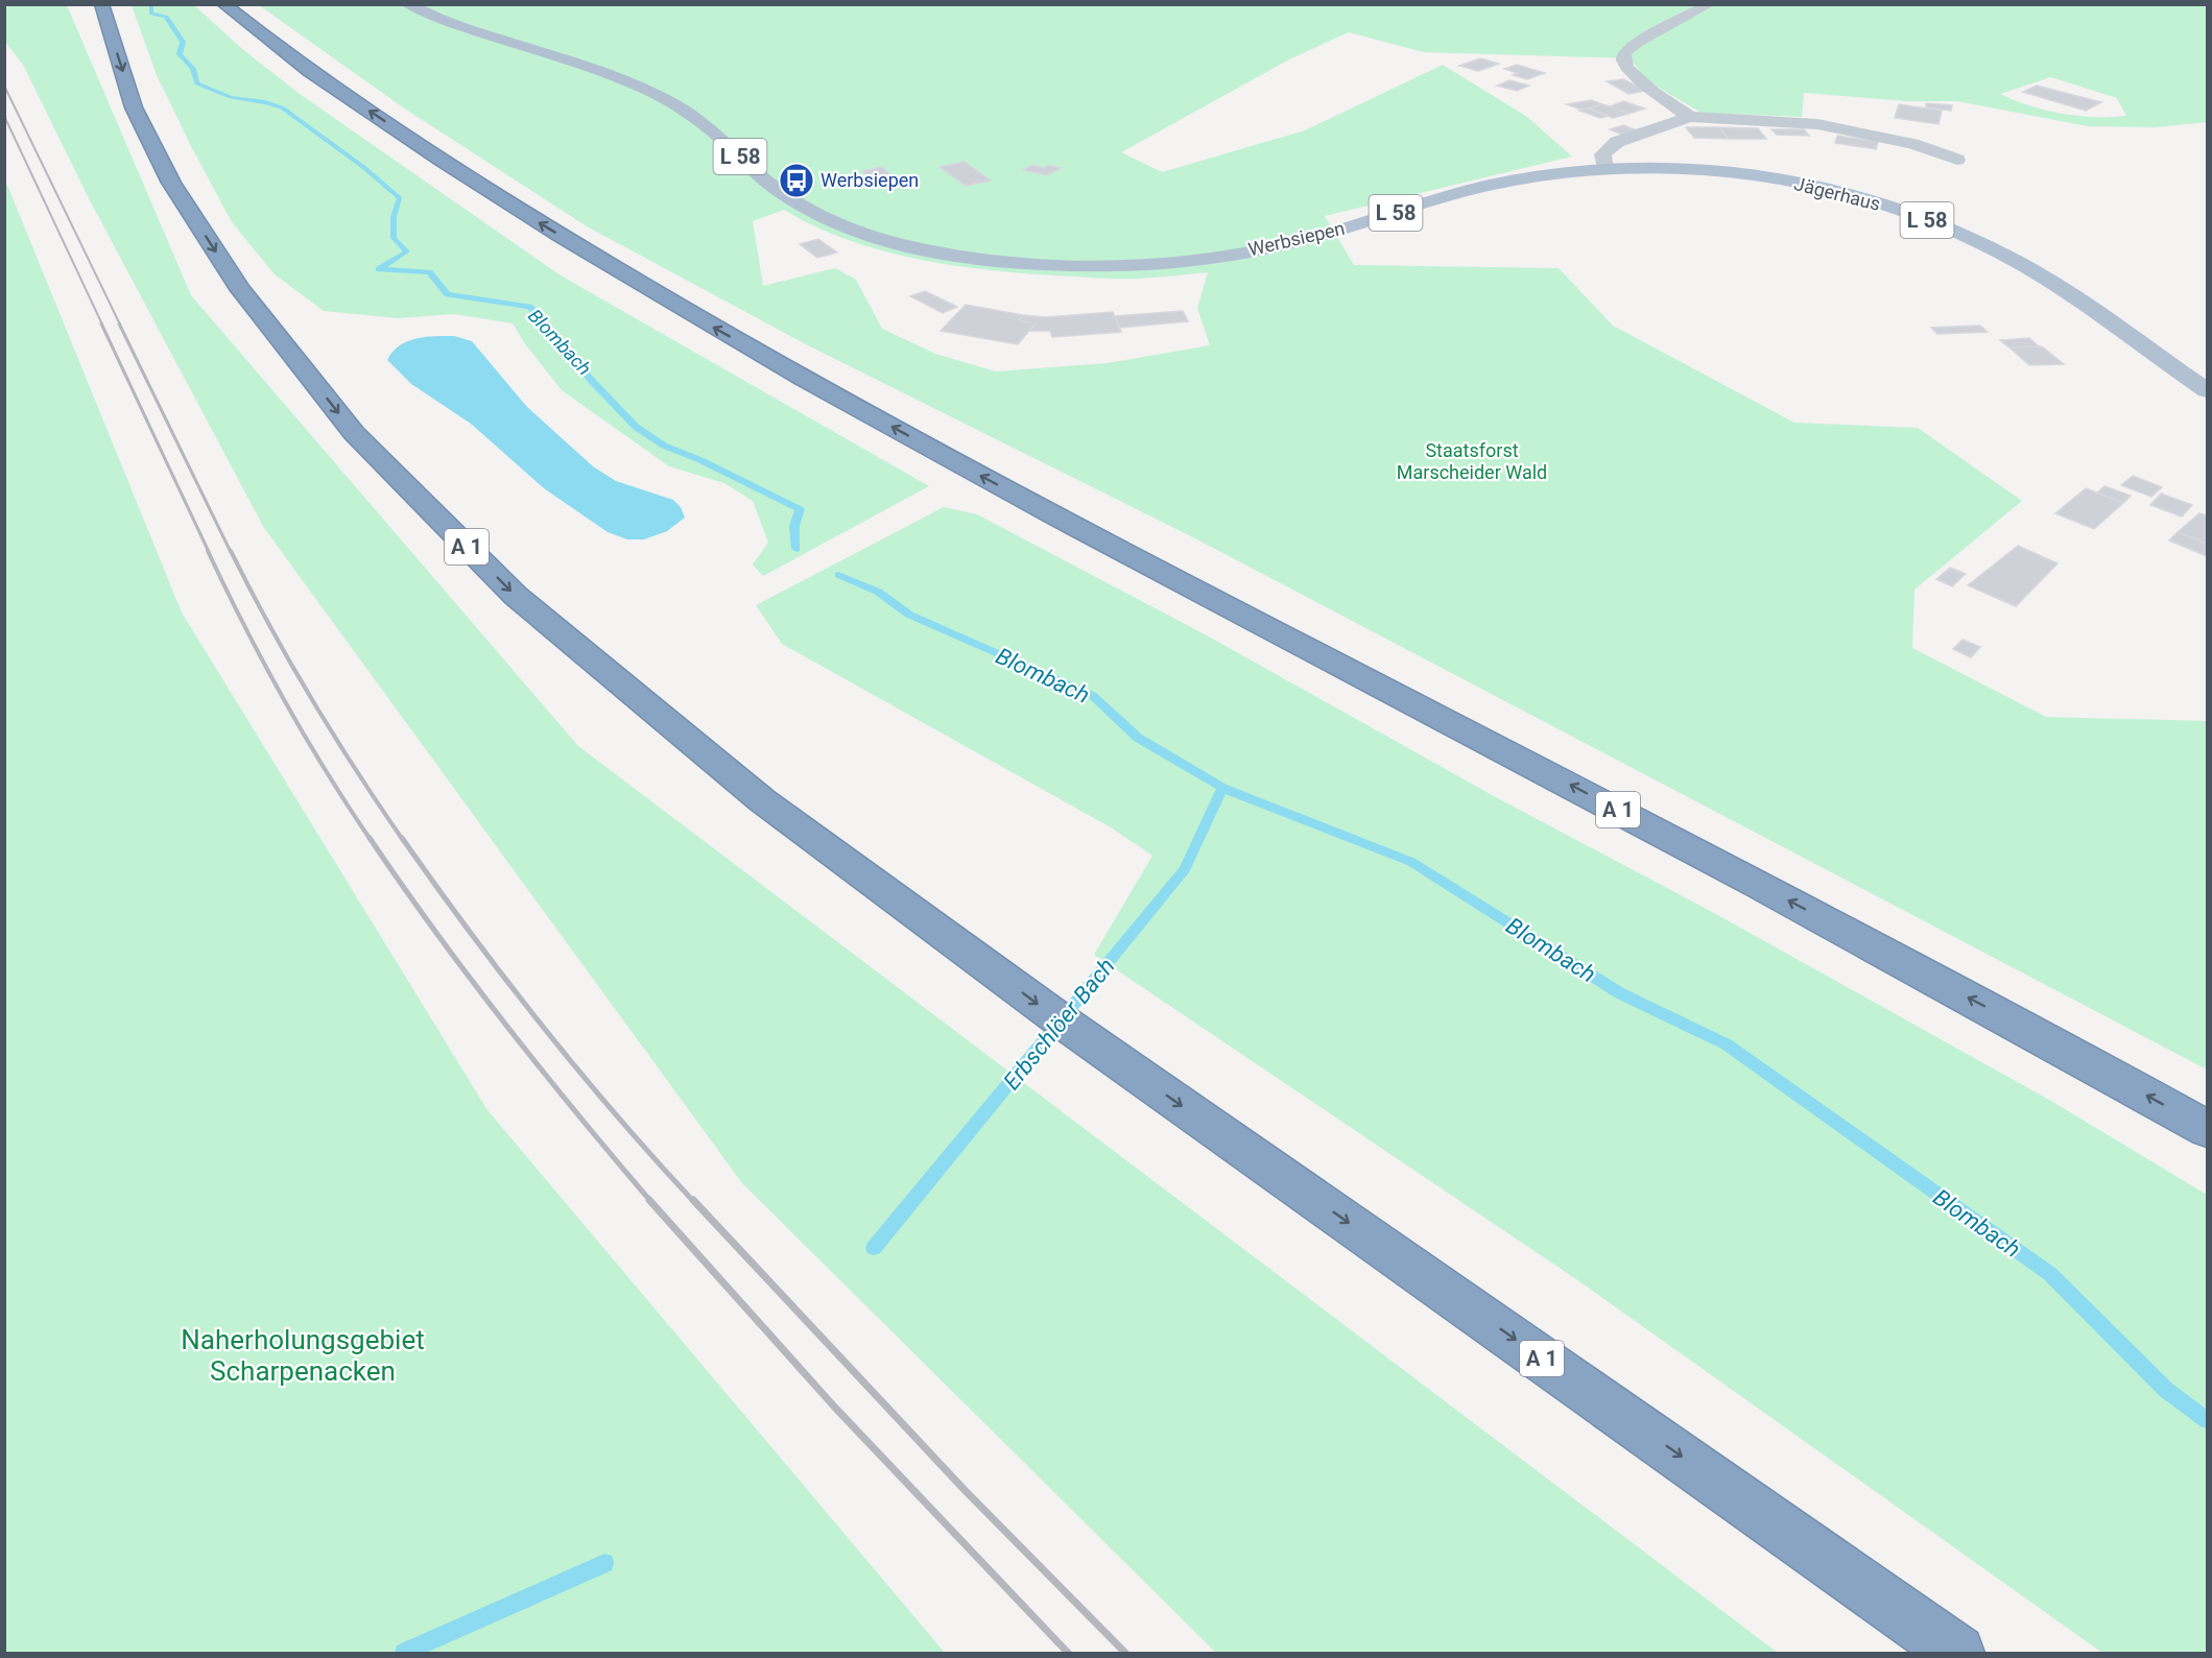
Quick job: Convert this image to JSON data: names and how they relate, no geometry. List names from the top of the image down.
{
  "streets": {
    "highway": ["A 1"],
    "main road": ["L 58", "Jägerhaus", "Werbsiepen"]
  },
  "crossings": [
    ["Jägerhaus", "Werbsiepen"]
  ],
  "water": ["Blombach", "Erbschlöer Bach"],
  "parks": ["Staatsforst Marscheider Wald", "Naherholungsgebiet Scharpenacken"],
  "places": {
    "bus stop": ["Werbsiepen"]
  }
}
